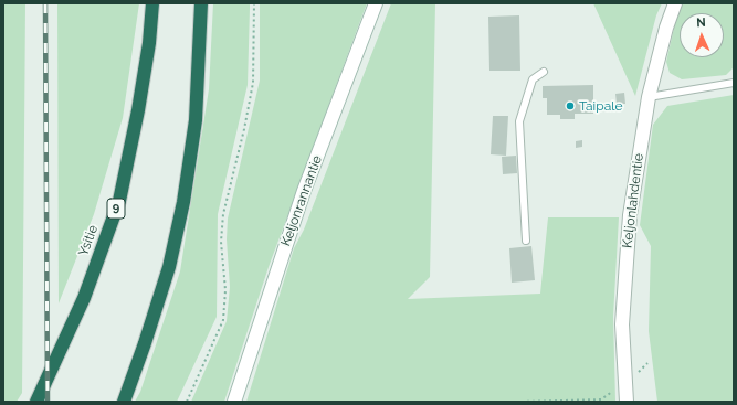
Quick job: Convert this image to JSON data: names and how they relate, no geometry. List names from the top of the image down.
{
  "streets": {
    "highway": ["9", "Ysitie"],
    "street": ["Keljonrannantie", "Keljonlahdentie"]
  },
  "places": ["Taipale"],
  "north": "top"
}
